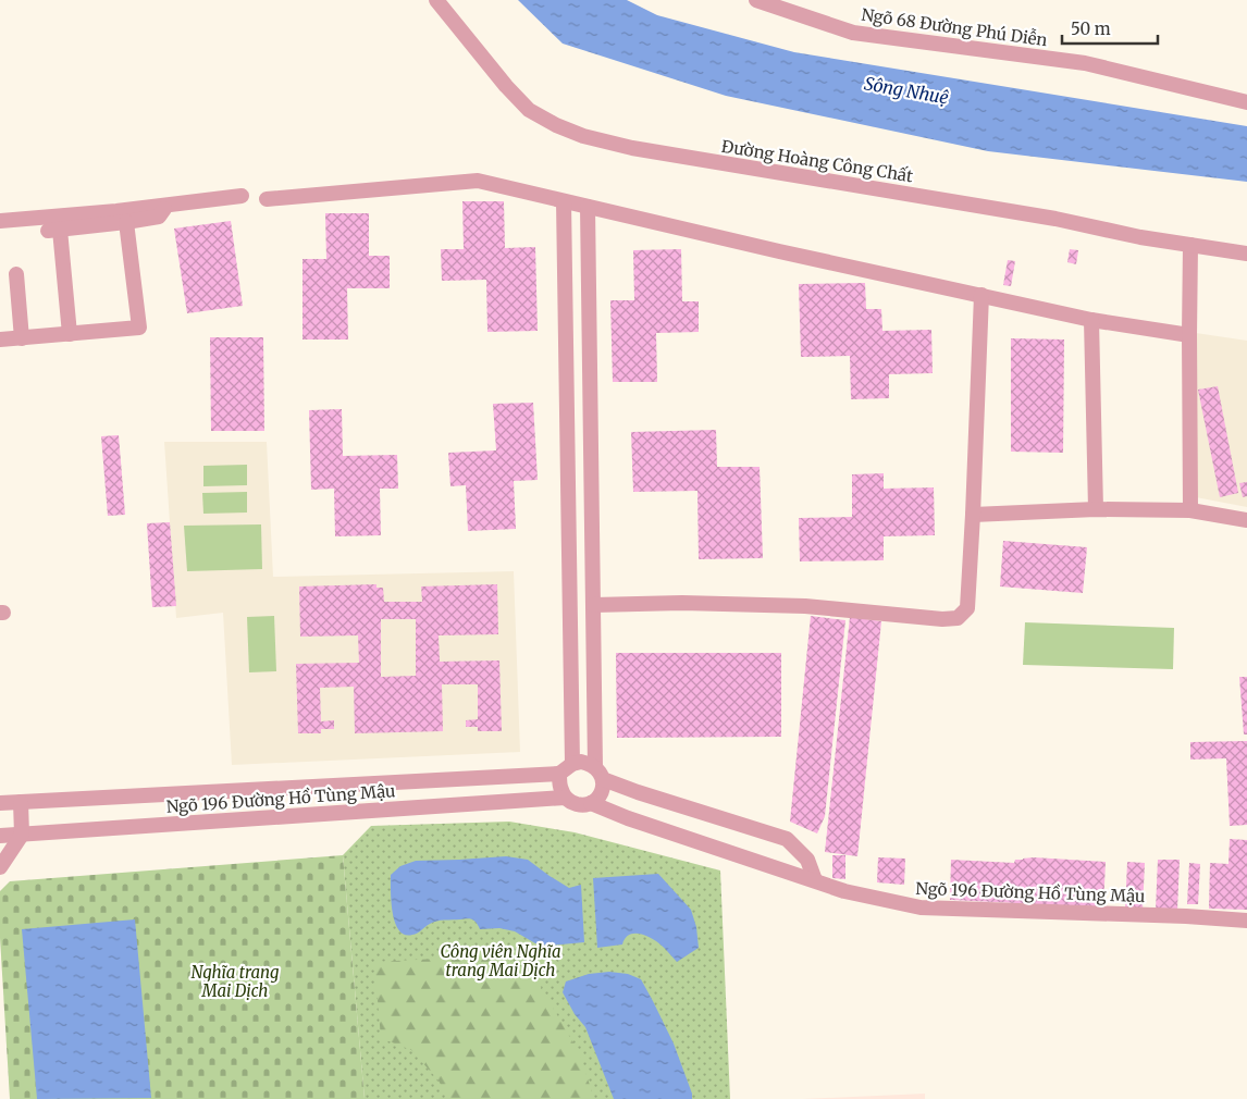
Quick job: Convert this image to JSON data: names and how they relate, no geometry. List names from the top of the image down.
{
  "streets": {
    "street": ["Ngõ 68 Đường Phú Diễn", "Đường Hoàng Công Chất", "Ngõ 196 Đường Hồ Tùng Mậu"]
  },
  "water": ["Sông Nhuệ"],
  "parks": ["Công viên Nghĩa trang Mai Dịch", "Nghĩa trang Mai Dịch"],
  "scale_bar": "50 m"
}
